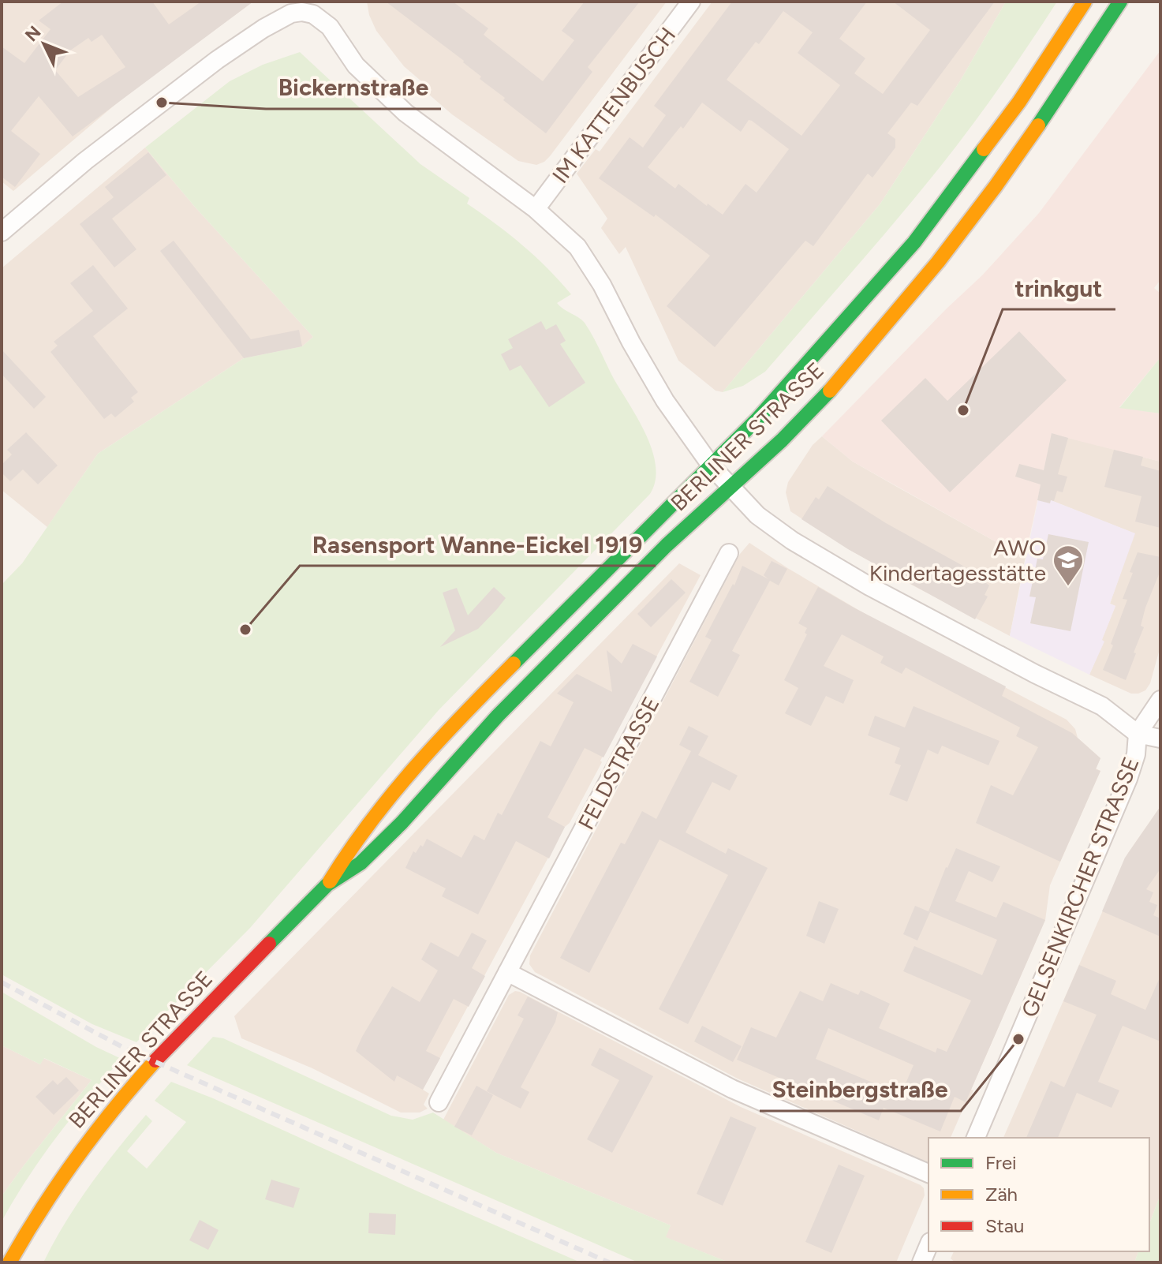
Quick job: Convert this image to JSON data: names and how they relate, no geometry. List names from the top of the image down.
{
  "streets": {
    "main road": ["BERLINER STRASSE"],
    "street": ["IM KATTENBUSCH", "FELDSTRASSE", "GELSENKIRCHER STRASSE"]
  },
  "crossings": [
    ["IM KATTENBUSCH", "GELSENKIRCHER STRASSE"],
    ["BERLINER STRASSE", "GELSENKIRCHER STRASSE"]
  ],
  "places": {
    "other": [
      "Bickernstraße",
      "trinkgut",
      "Rasensport Wanne-Eickel 1919",
      "Steinbergstraße"
    ],
    "school or university": ["AWO Kindertagesstätte"]
  },
  "legend": ["Frei", "Zäh", "Stau"],
  "north": "top left"
}
